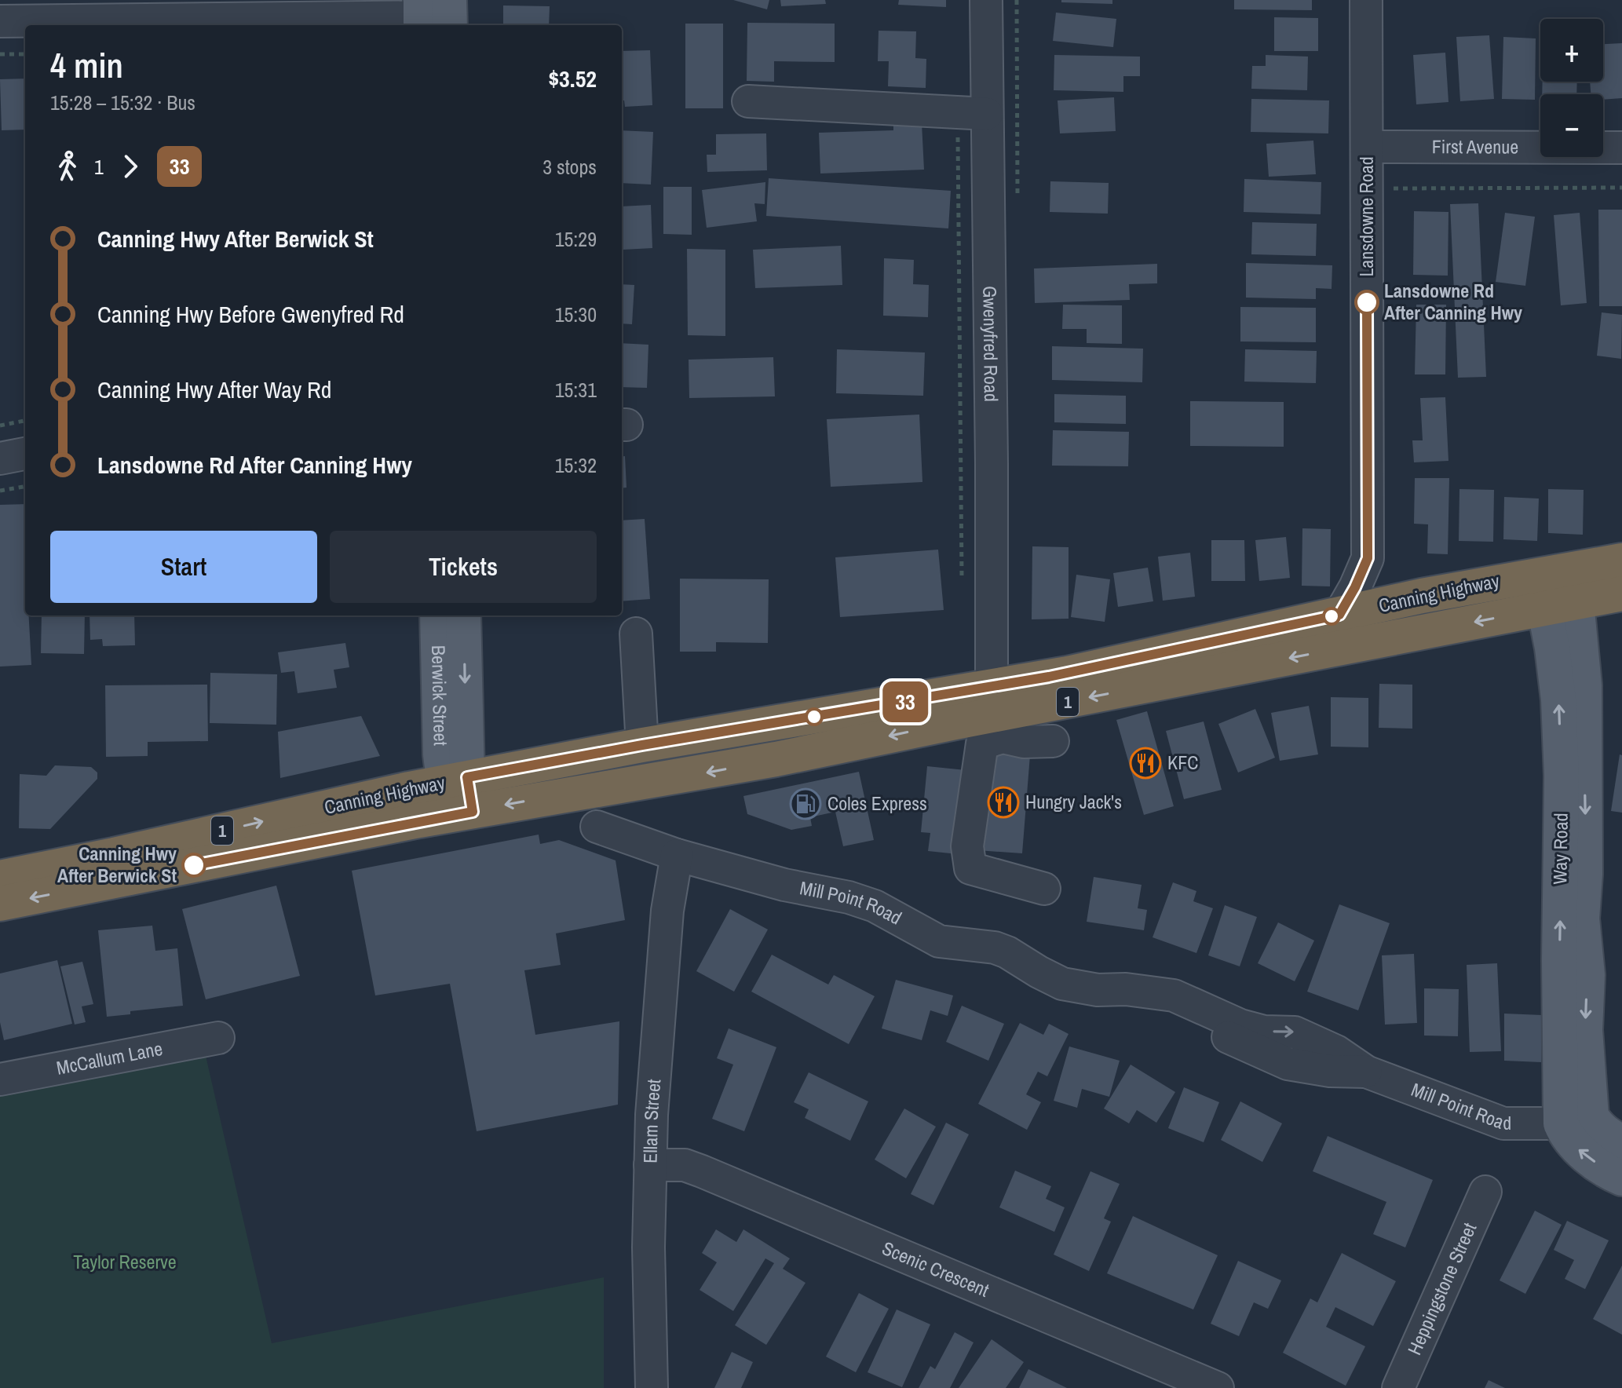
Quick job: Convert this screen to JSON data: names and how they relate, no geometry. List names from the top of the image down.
{
  "streets": {
    "highway": ["Canning Highway", "1"],
    "main road": ["Berwick Street", "Way Road"],
    "street": [
      "First Avenue",
      "Lansdowne Road",
      "Gwenyfred Road",
      "Mill Point Road",
      "McCallum Lane",
      "Ellam Street",
      "Scenic Crescent",
      "Heppingstone Street"
    ]
  },
  "crossings": [
    ["First Avenue", "Lansdowne Road"],
    ["Lansdowne Road", "Canning Highway"],
    ["Gwenyfred Road", "Canning Highway"],
    ["Canning Highway", "Berwick Street"],
    ["Canning Highway", "Way Road"],
    ["Way Road", "Mill Point Road"],
    ["Mill Point Road", "Ellam Street"],
    ["Ellam Street", "Scenic Crescent"]
  ],
  "parks": ["Taylor Reserve"],
  "places": {
    "other": ["Lansdowne Rd After Canning Hwy", "Canning Hwy After Berwick St"],
    "restaurant": ["KFC", "Hungry Jack's"],
    "fuel station": ["Coles Express"]
  },
  "lines": ["bus line 33"],
  "page": {
    "on_map": "33",
    "map_buttons": ["+", "−"],
    "heading": ["4 min", "15:28 – 15:32 · Bus", "$3.52"],
    "legs": ["1", "33", "3 stops"],
    "list": [
      {
        "name": "Canning Hwy After Berwick St",
        "value": "15:29"
      },
      {
        "name": "Canning Hwy Before Gwenyfred Rd",
        "value": "15:30"
      },
      {
        "name": "Canning Hwy After Way Rd",
        "value": "15:31"
      },
      {
        "name": "Lansdowne Rd After Canning Hwy",
        "value": "15:32"
      }
    ],
    "buttons": ["Start", "Tickets"]
  }
}
